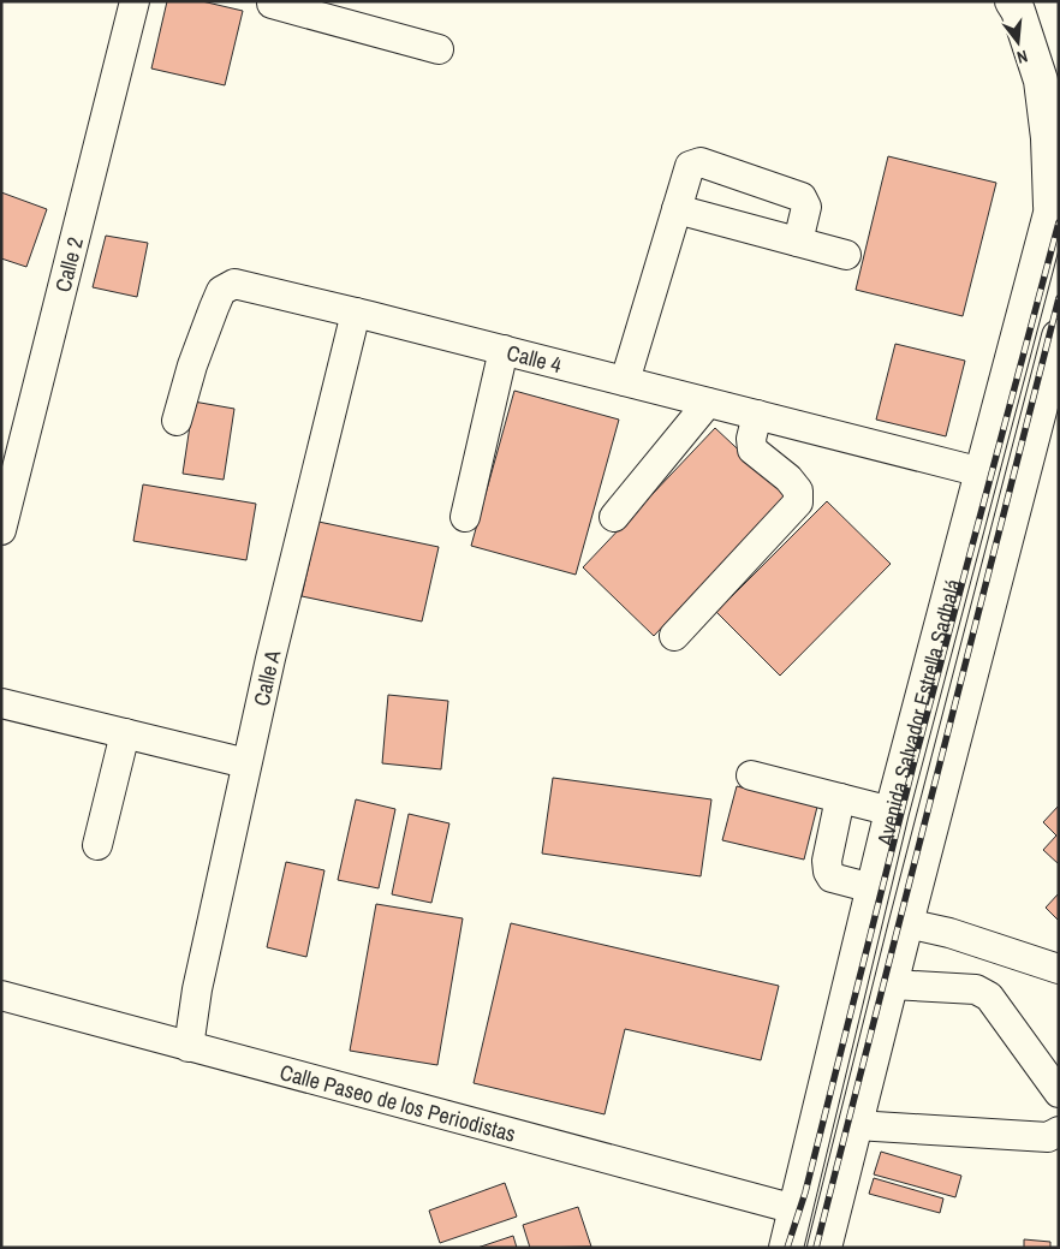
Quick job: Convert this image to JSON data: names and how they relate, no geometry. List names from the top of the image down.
{
  "streets": {
    "main road": ["Avenida Salvador Estrella Sadhalá"],
    "street": [
      "Calle 2",
      "Calle 4",
      "Calle A",
      "Calle Paseo de los Periodistas"
    ]
  },
  "crossings": [
    ["Calle 4", "Calle A"],
    ["Calle 4", "Avenida Salvador Estrella Sadhalá"],
    ["Calle A", "Calle Paseo de los Periodistas"],
    ["Avenida Salvador Estrella Sadhalá", "Calle Paseo de los Periodistas"]
  ],
  "north": "bottom"
}
